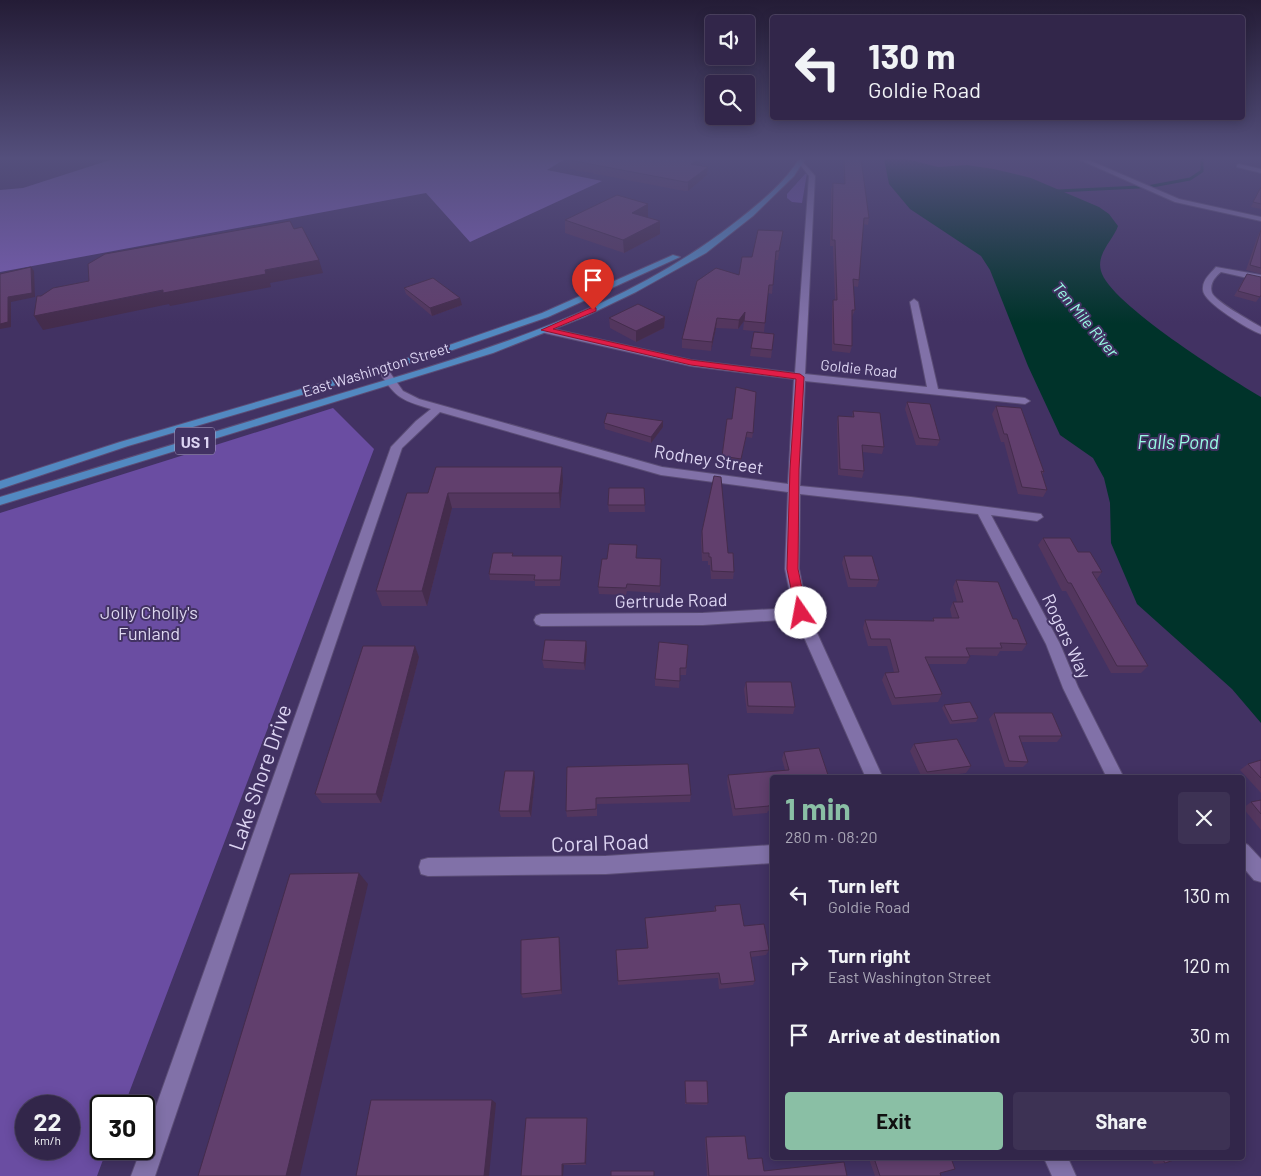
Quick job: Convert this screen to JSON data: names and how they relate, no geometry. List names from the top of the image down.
{
  "streets": {
    "main road": ["East Washington Street", "US 1"],
    "street": [
      "Goldie Road",
      "Rodney Street",
      "Gertrude Road",
      "Rogers Way",
      "Lake Shore Drive",
      "Coral Road"
    ]
  },
  "crossings": [
    ["Goldie Road", "East Washington Street"],
    ["East Washington Street", "Rodney Street"],
    ["Rodney Street", "Rogers Way"],
    ["Rodney Street", "Lake Shore Drive"]
  ],
  "water": ["Ten Mile River", "Falls Pond"],
  "parks": ["Jolly Cholly's Funland"],
  "page": {
    "turn": ["130 m", "Goldie Road"],
    "heading": ["1 min", "280 m · 08:20"],
    "list": [
      {
        "name": "Turn left",
        "note": "Goldie Road",
        "value": "130 m"
      },
      {
        "name": "Turn right",
        "note": "East Washington Street",
        "value": "120 m"
      },
      {
        "name": "Arrive at destination",
        "value": "30 m"
      }
    ],
    "buttons": ["Exit", "Share"],
    "speed": "22 km/h",
    "limit": "30"
  }
}
